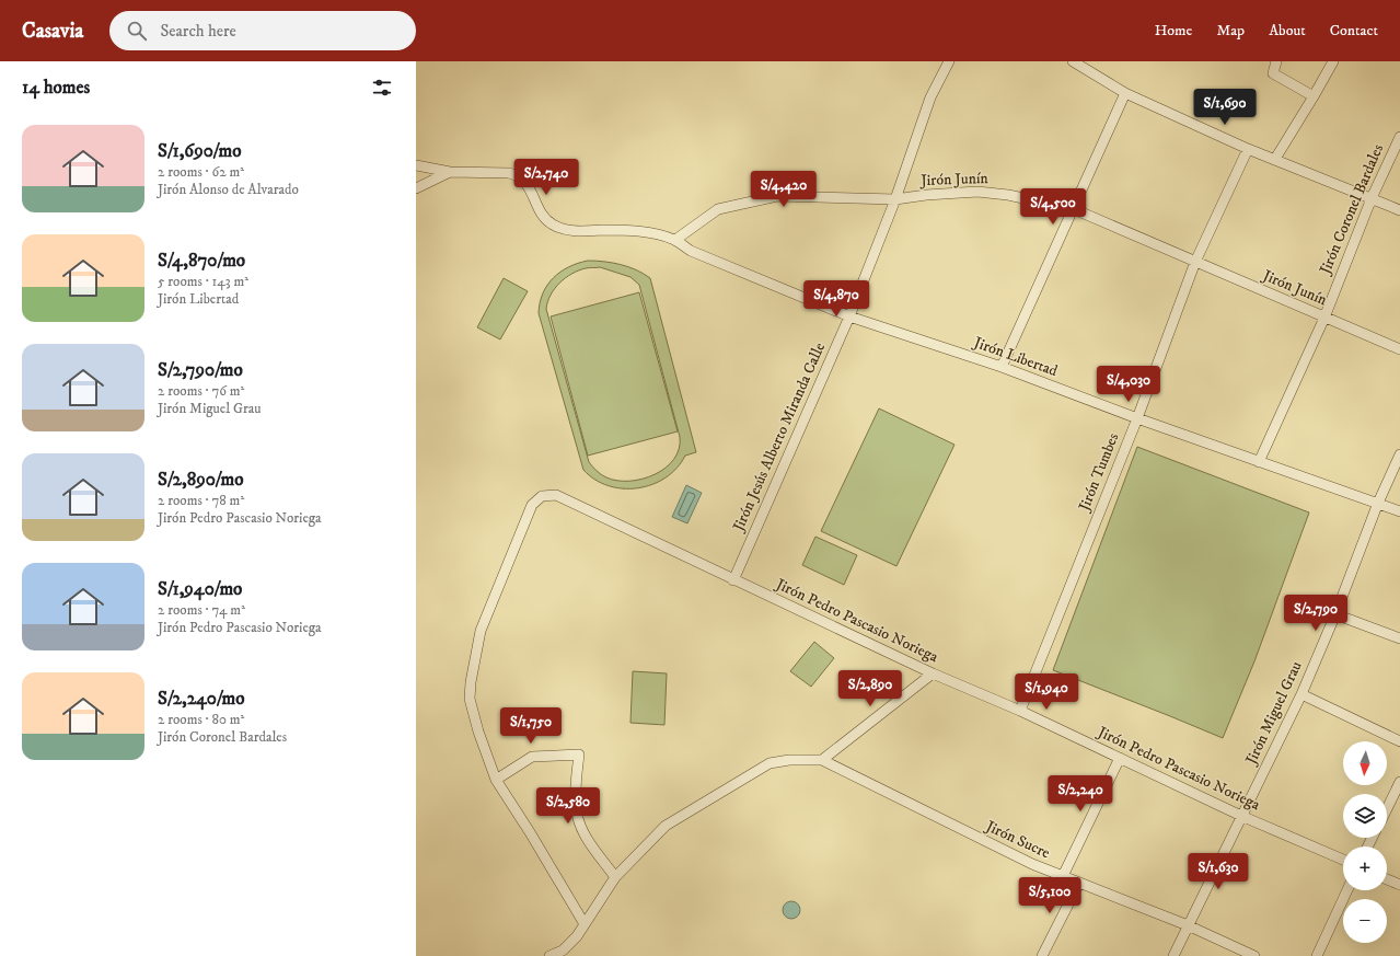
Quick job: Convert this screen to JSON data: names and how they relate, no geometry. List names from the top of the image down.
{
  "streets": {
    "street": [
      "Jirón Junín",
      "Jirón Coronel Bardales",
      "Jirón Libertad",
      "Jirón Jesús Alberto Miranda Calle",
      "Jirón Tumbes",
      "Jirón Pedro Pascasio Noriega",
      "Jirón Miguel Grau",
      "Jirón Sucre"
    ]
  },
  "crossings": [
    ["Jirón Junín", "Jirón Coronel Bardales"],
    ["Jirón Junín", "Jirón Libertad"],
    ["Jirón Junín", "Jirón Jesús Alberto Miranda Calle"],
    ["Jirón Junín", "Jirón Tumbes"],
    ["Jirón Coronel Bardales", "Jirón Libertad"],
    ["Jirón Libertad", "Jirón Jesús Alberto Miranda Calle"],
    ["Jirón Libertad", "Jirón Tumbes"],
    ["Jirón Libertad", "Jirón Miguel Grau"],
    ["Jirón Jesús Alberto Miranda Calle", "Jirón Pedro Pascasio Noriega"],
    ["Jirón Tumbes", "Jirón Pedro Pascasio Noriega"],
    ["Jirón Pedro Pascasio Noriega", "Jirón Miguel Grau"],
    ["Jirón Miguel Grau", "Jirón Sucre"]
  ],
  "north": "bottom",
  "page": {
    "header": "Casavia",
    "search": "Search here",
    "nav": [
      "Home",
      "Map",
      "About",
      "Contact"
    ],
    "heading": "14 homes",
    "price": [
      "S/1,690",
      "S/2,740",
      "S/4,420",
      "S/4,500",
      "S/4,870",
      "S/4,030",
      "S/2,790",
      "S/2,890",
      "S/1,940",
      "S/1,750",
      "S/2,240",
      "S/2,580",
      "S/1,630",
      "S/5,100"
    ],
    "list": [
      {
        "name": "S/1,690/mo",
        "note": "2 rooms · 62 m² · Jirón Alonso de Alvarado"
      },
      {
        "name": "S/4,870/mo",
        "note": "5 rooms · 143 m² · Jirón Libertad"
      },
      {
        "name": "S/2,790/mo",
        "note": "2 rooms · 76 m² · Jirón Miguel Grau"
      },
      {
        "name": "S/2,890/mo",
        "note": "2 rooms · 78 m² · Jirón Pedro Pascasio Noriega"
      },
      {
        "name": "S/1,940/mo",
        "note": "2 rooms · 74 m² · Jirón Pedro Pascasio Noriega"
      },
      {
        "name": "S/2,240/mo",
        "note": "2 rooms · 80 m² · Jirón Coronel Bardales"
      }
    ],
    "map_buttons": ["+", "−"]
  }
}
